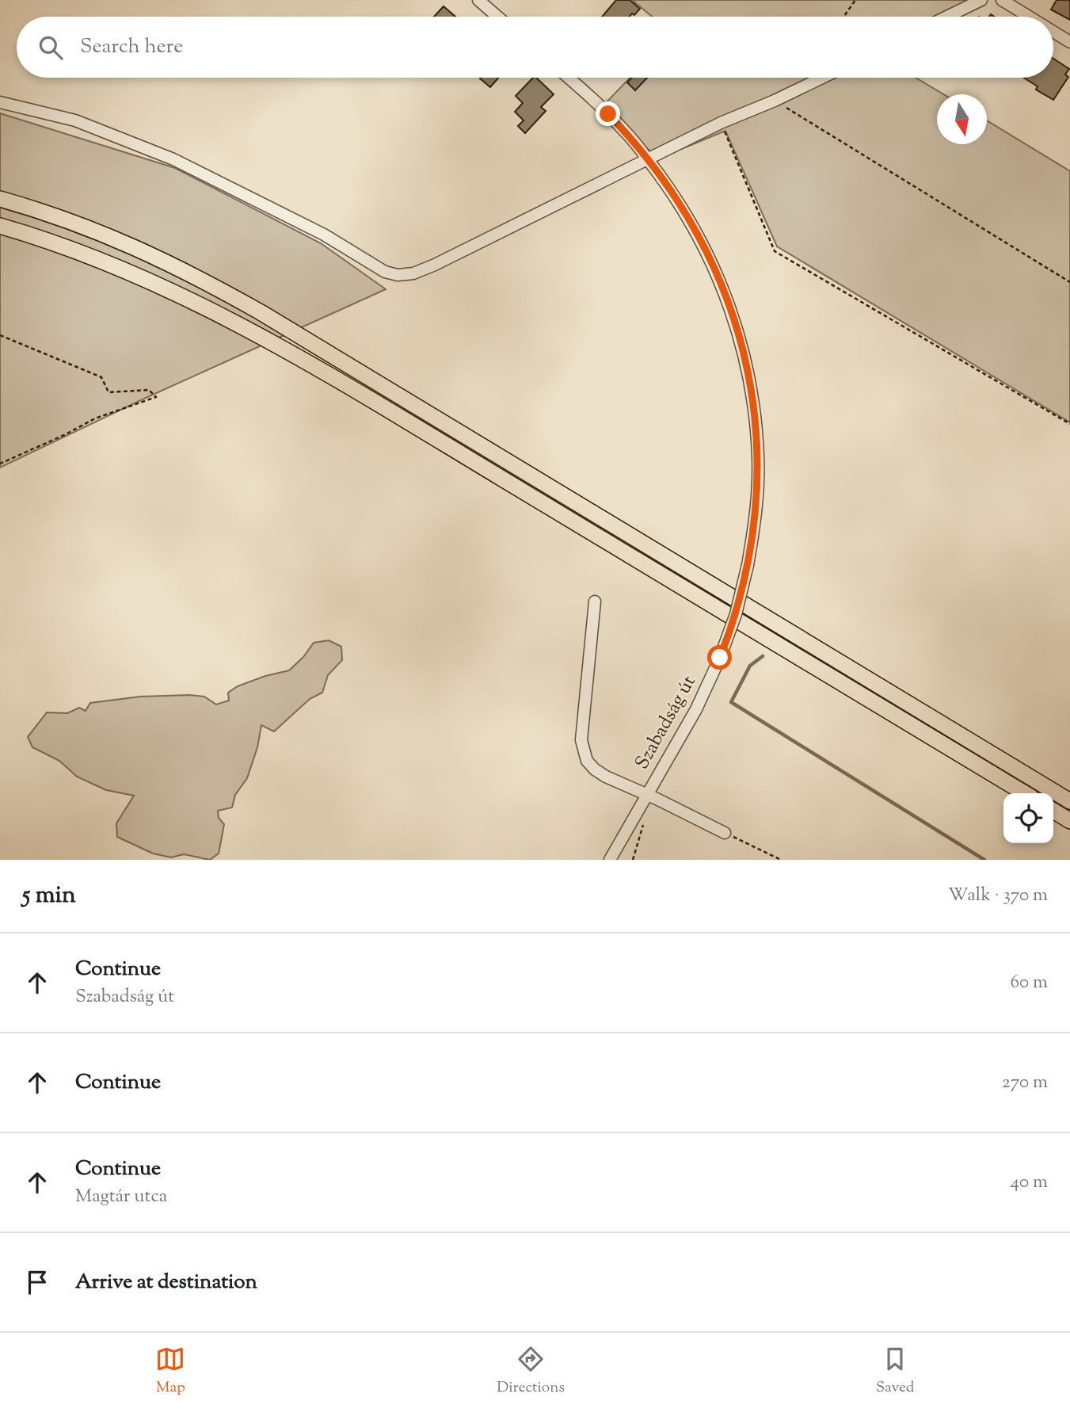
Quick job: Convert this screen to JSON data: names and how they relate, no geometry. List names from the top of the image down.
{
  "streets": {
    "street": ["Szabadság út"]
  },
  "north": "bottom",
  "page": {
    "search": "Search here",
    "heading": ["5 min", "Walk · 370 m"],
    "list": [
      ["Continue", "Szabadság út", "60 m"],
      ["Continue", "270 m"],
      ["Continue", "Magtár utca", "40 m"],
      "Arrive at destination"
    ],
    "nav": ["Map", "Directions", "Saved"]
  }
}
